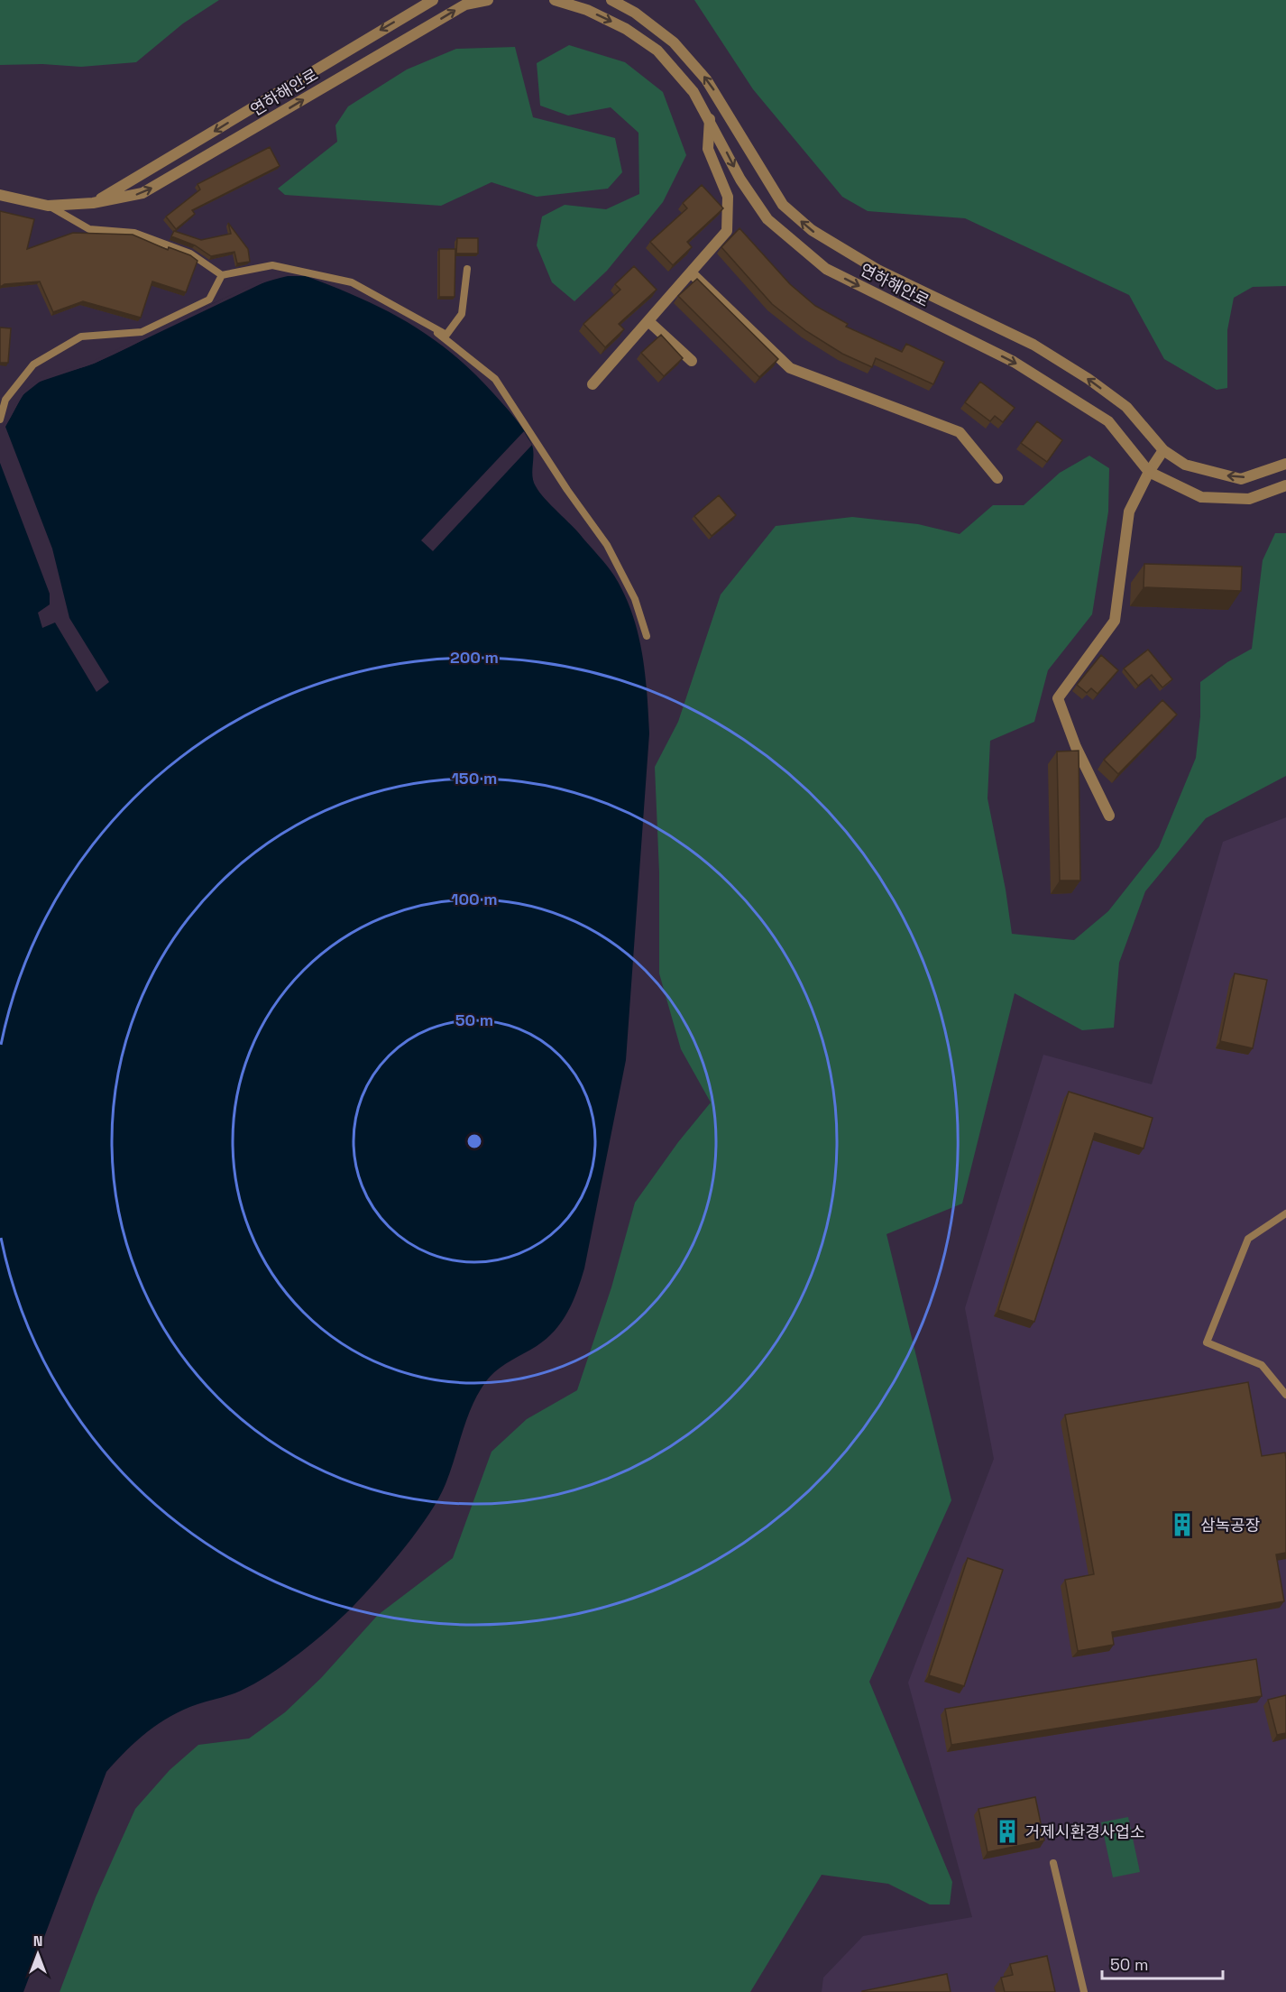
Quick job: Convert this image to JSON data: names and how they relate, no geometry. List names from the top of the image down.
{
  "streets": {
    "street": ["연하해안로"]
  },
  "places": {
    "building": ["삼녹공장", "거제시환경사업소"]
  },
  "scale_bar": "50 m",
  "north": "top",
  "rings": [
    "200 m",
    "150 m",
    "100 m",
    "50 m"
  ]
}
